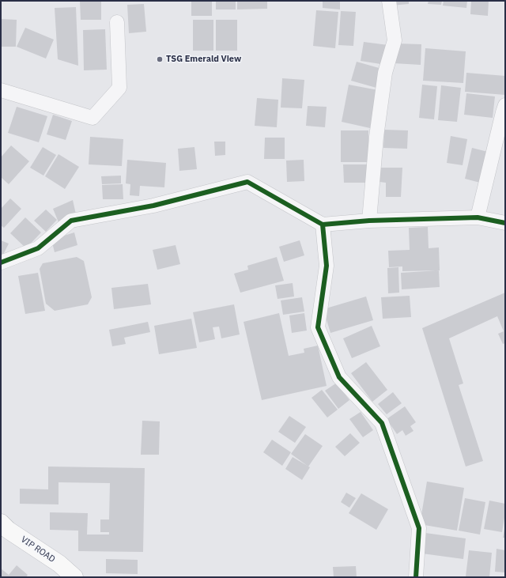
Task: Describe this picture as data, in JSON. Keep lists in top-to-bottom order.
{
  "streets": {
    "highway": ["VIP ROAD"]
  },
  "places": ["TSG Emerald View"]
}
